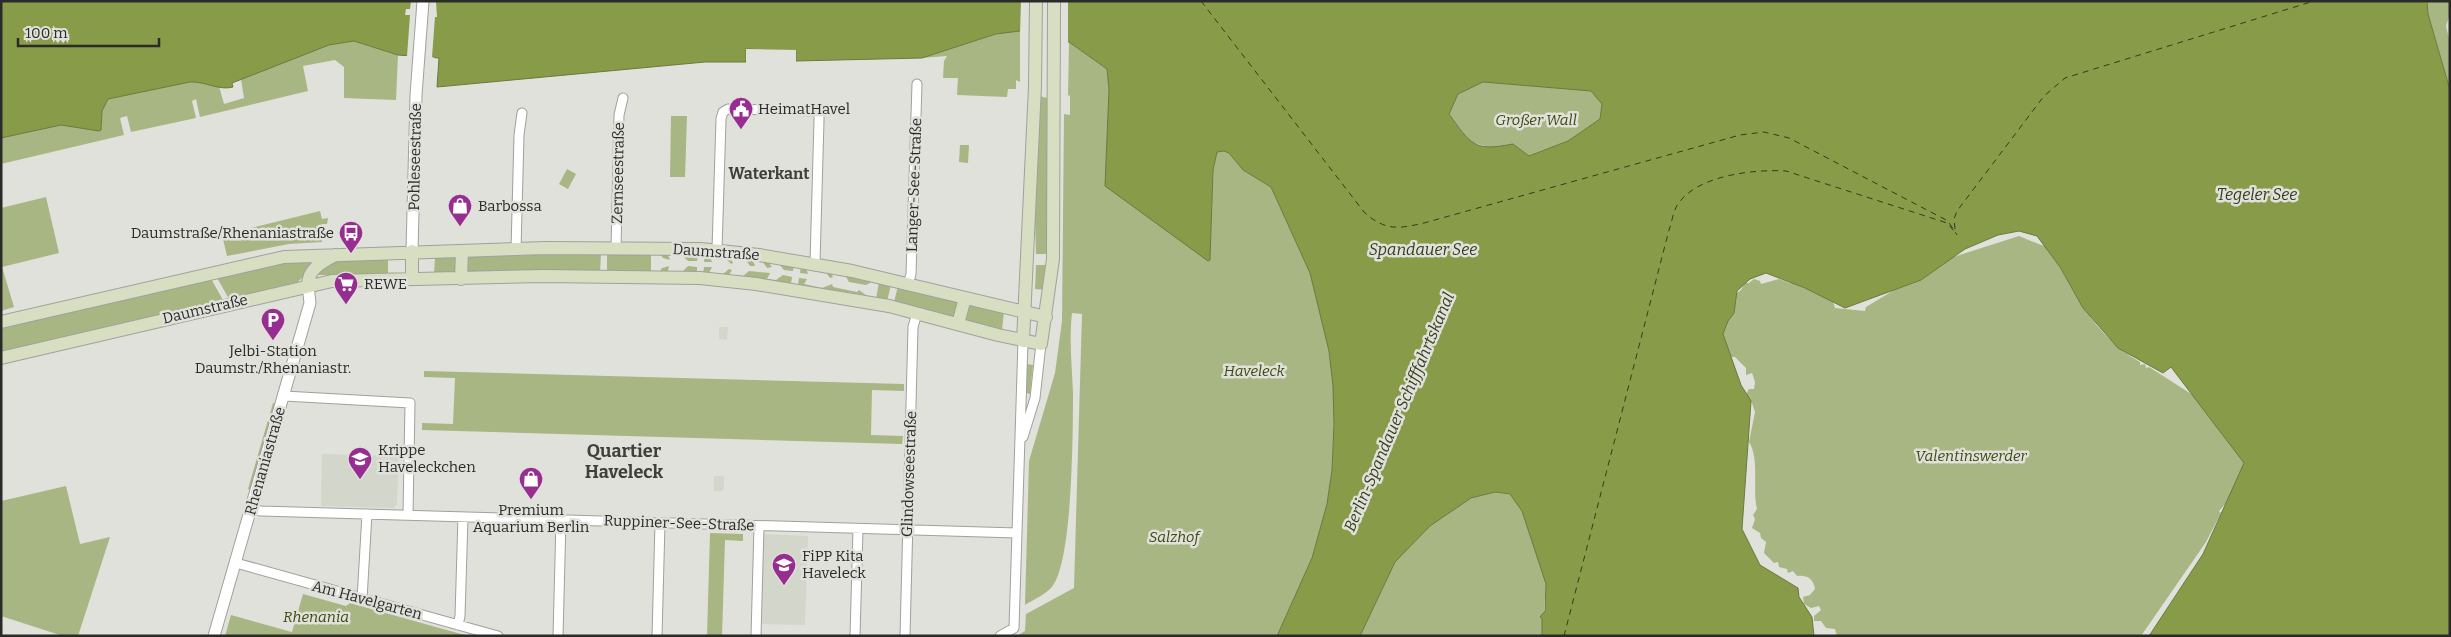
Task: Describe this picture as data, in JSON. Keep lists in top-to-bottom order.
{
  "streets": {
    "main road": ["Daumstraße"],
    "street": [
      "Pohleseestraße",
      "Zernseestraße",
      "Langer-See-Straße",
      "Rhenaniastraße",
      "Glindowseestraße",
      "Ruppiner-See-Straße",
      "Am Havelgarten"
    ]
  },
  "crossings": [
    ["Pohleseestraße", "Daumstraße"],
    ["Zernseestraße", "Daumstraße"],
    ["Langer-See-Straße", "Daumstraße"],
    ["Daumstraße", "Rhenaniastraße"],
    ["Daumstraße", "Glindowseestraße"],
    ["Rhenaniastraße", "Ruppiner-See-Straße"],
    ["Rhenaniastraße", "Am Havelgarten"],
    ["Glindowseestraße", "Ruppiner-See-Straße"]
  ],
  "districts": ["Waterkant", "Quartier Haveleck"],
  "water": ["Tegeler See", "Spandauer See", "Berlin-Spandauer Schifffahrtskanal"],
  "parks": [
    "Großer Wall",
    "Haveleck",
    "Valentinswerder",
    "Salzhof",
    "Rhenania"
  ],
  "places": {
    "public building": ["HeimatHavel"],
    "shop": ["Barbossa", "Premium Aquarium Berlin"],
    "bus stop": ["Daumstraße/Rhenaniastraße"],
    "supermarket": ["REWE"],
    "parking": ["Jelbi-Station Daumstr./Rhenaniastr."],
    "school or university": ["Krippe Haveleckchen", "FiPP Kita Haveleck"]
  },
  "scale_bar": "100 m"
}
